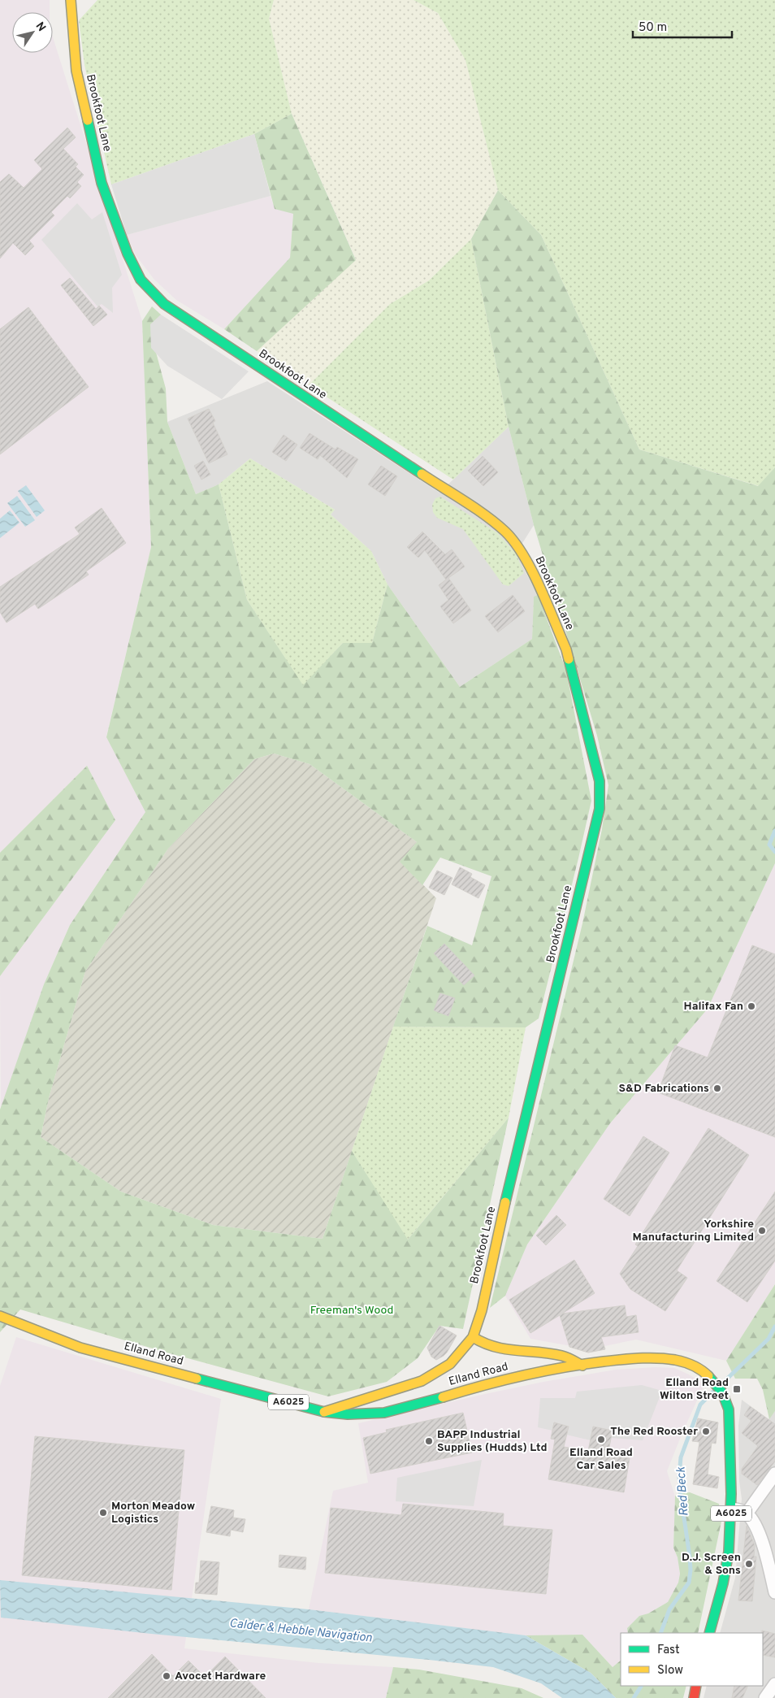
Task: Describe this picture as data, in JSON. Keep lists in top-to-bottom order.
{
  "streets": {
    "street": ["Brookfoot Lane", "Elland Road", "A6025"]
  },
  "crossings": [
    ["Brookfoot Lane", "Elland Road"]
  ],
  "water": ["Red Beck", "Calder & Hebble Navigation"],
  "parks": ["Freeman's Wood"],
  "places": {
    "other": [
      "Halifax Fan",
      "S&D Fabrications",
      "Yorkshire Manufacturing Limited",
      "The Red Rooster",
      "Elland Road Car Sales",
      "BAPP Industrial Supplies (Hudds) Ltd",
      "Morton Meadow Logistics",
      "D.J. Screen & Sons",
      "Avocet Hardware"
    ],
    "transit": ["Elland Road Wilton Street"]
  },
  "legend": ["Fast", "Slow"],
  "scale_bar": "50 m",
  "north": "top right"
}
